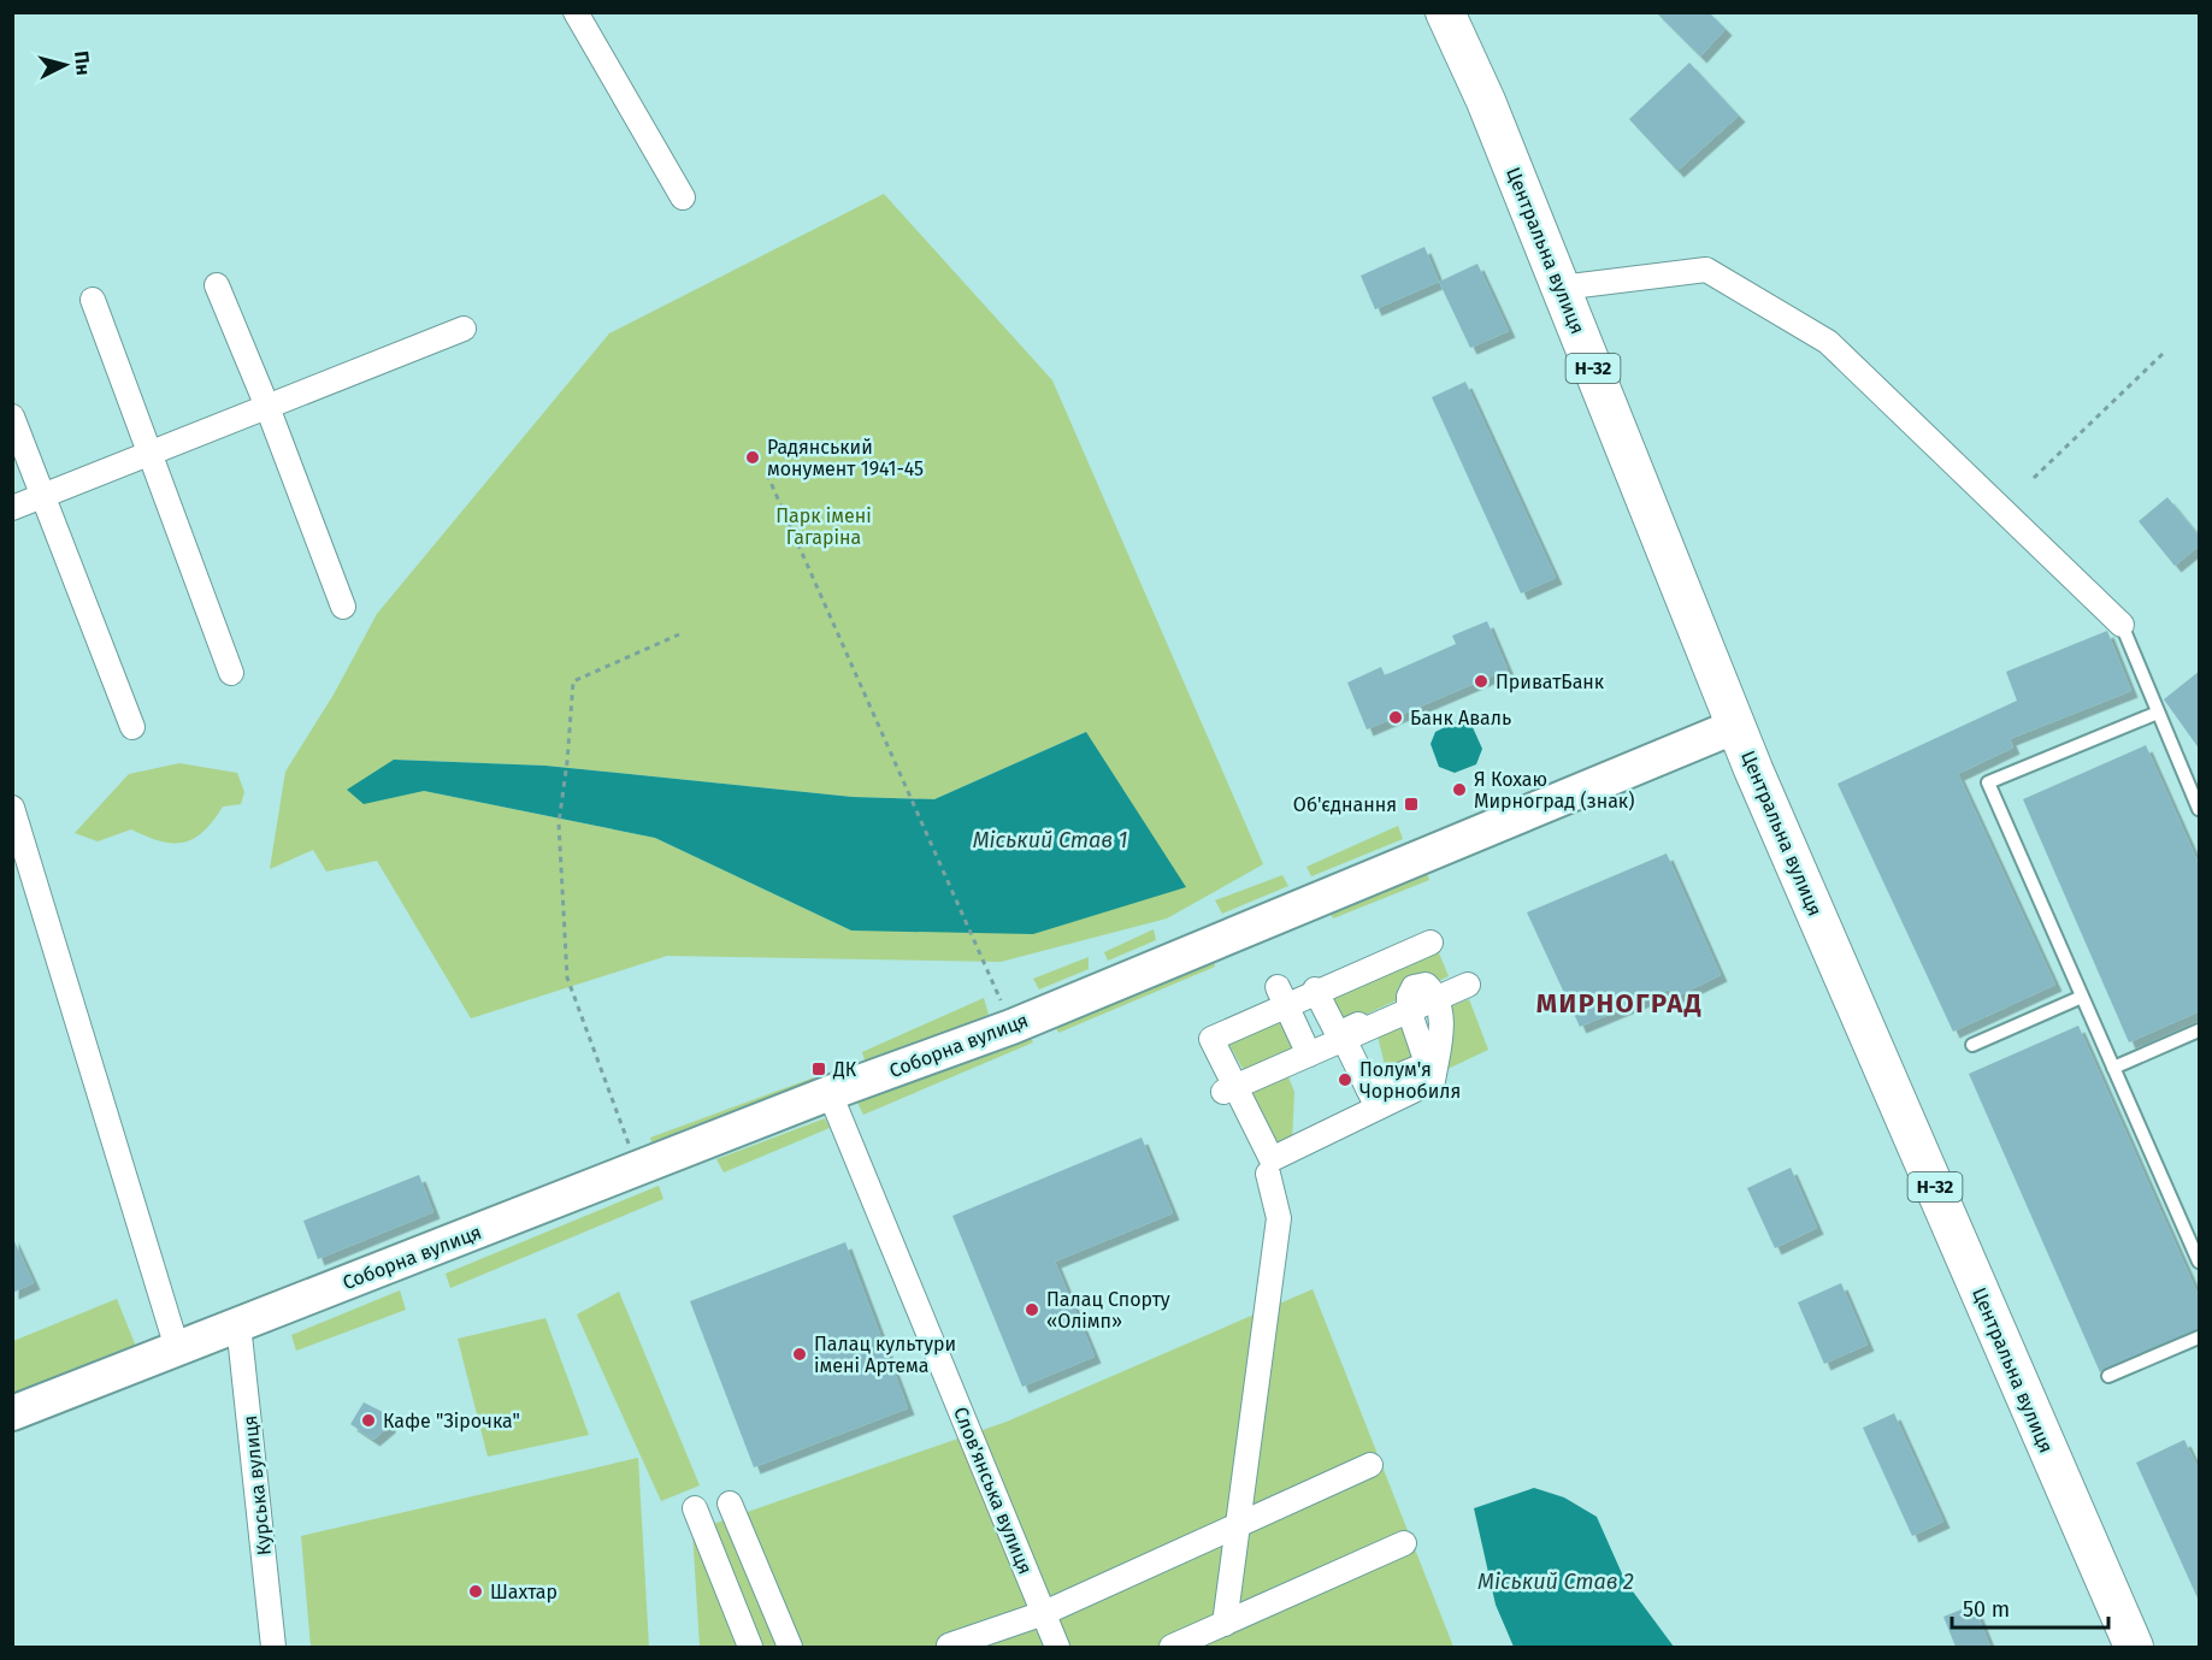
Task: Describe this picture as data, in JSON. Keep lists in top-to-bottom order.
{
  "streets": {
    "main road": ["Центральна вулиця", "Н-32"],
    "street": ["Соборна вулиця", "Курська вулиця", "Слов'янська вулиця"]
  },
  "crossings": [
    ["Центральна вулиця", "Соборна вулиця"],
    ["Соборна вулиця", "Курська вулиця"],
    ["Соборна вулиця", "Слов'янська вулиця"]
  ],
  "districts": ["МИРНОГРАД"],
  "water": ["Міський Став 1", "Міський Став 2"],
  "parks": ["Парк імені Гагаріна"],
  "places": {
    "other": [
      "Радянський монумент 1941-45",
      "ПриватБанк",
      "Банк Аваль",
      "Я Кохаю Мирноград (знак)",
      "Полум'я Чорнобиля",
      "Палац Спорту «Олімп»",
      "Палац культури імені Артема",
      "Кафе \"Зірочка\"",
      "Шахтар"
    ],
    "transit": ["Об'єднання", "ДК"]
  },
  "scale_bar": "50 m",
  "north": "right"
}
